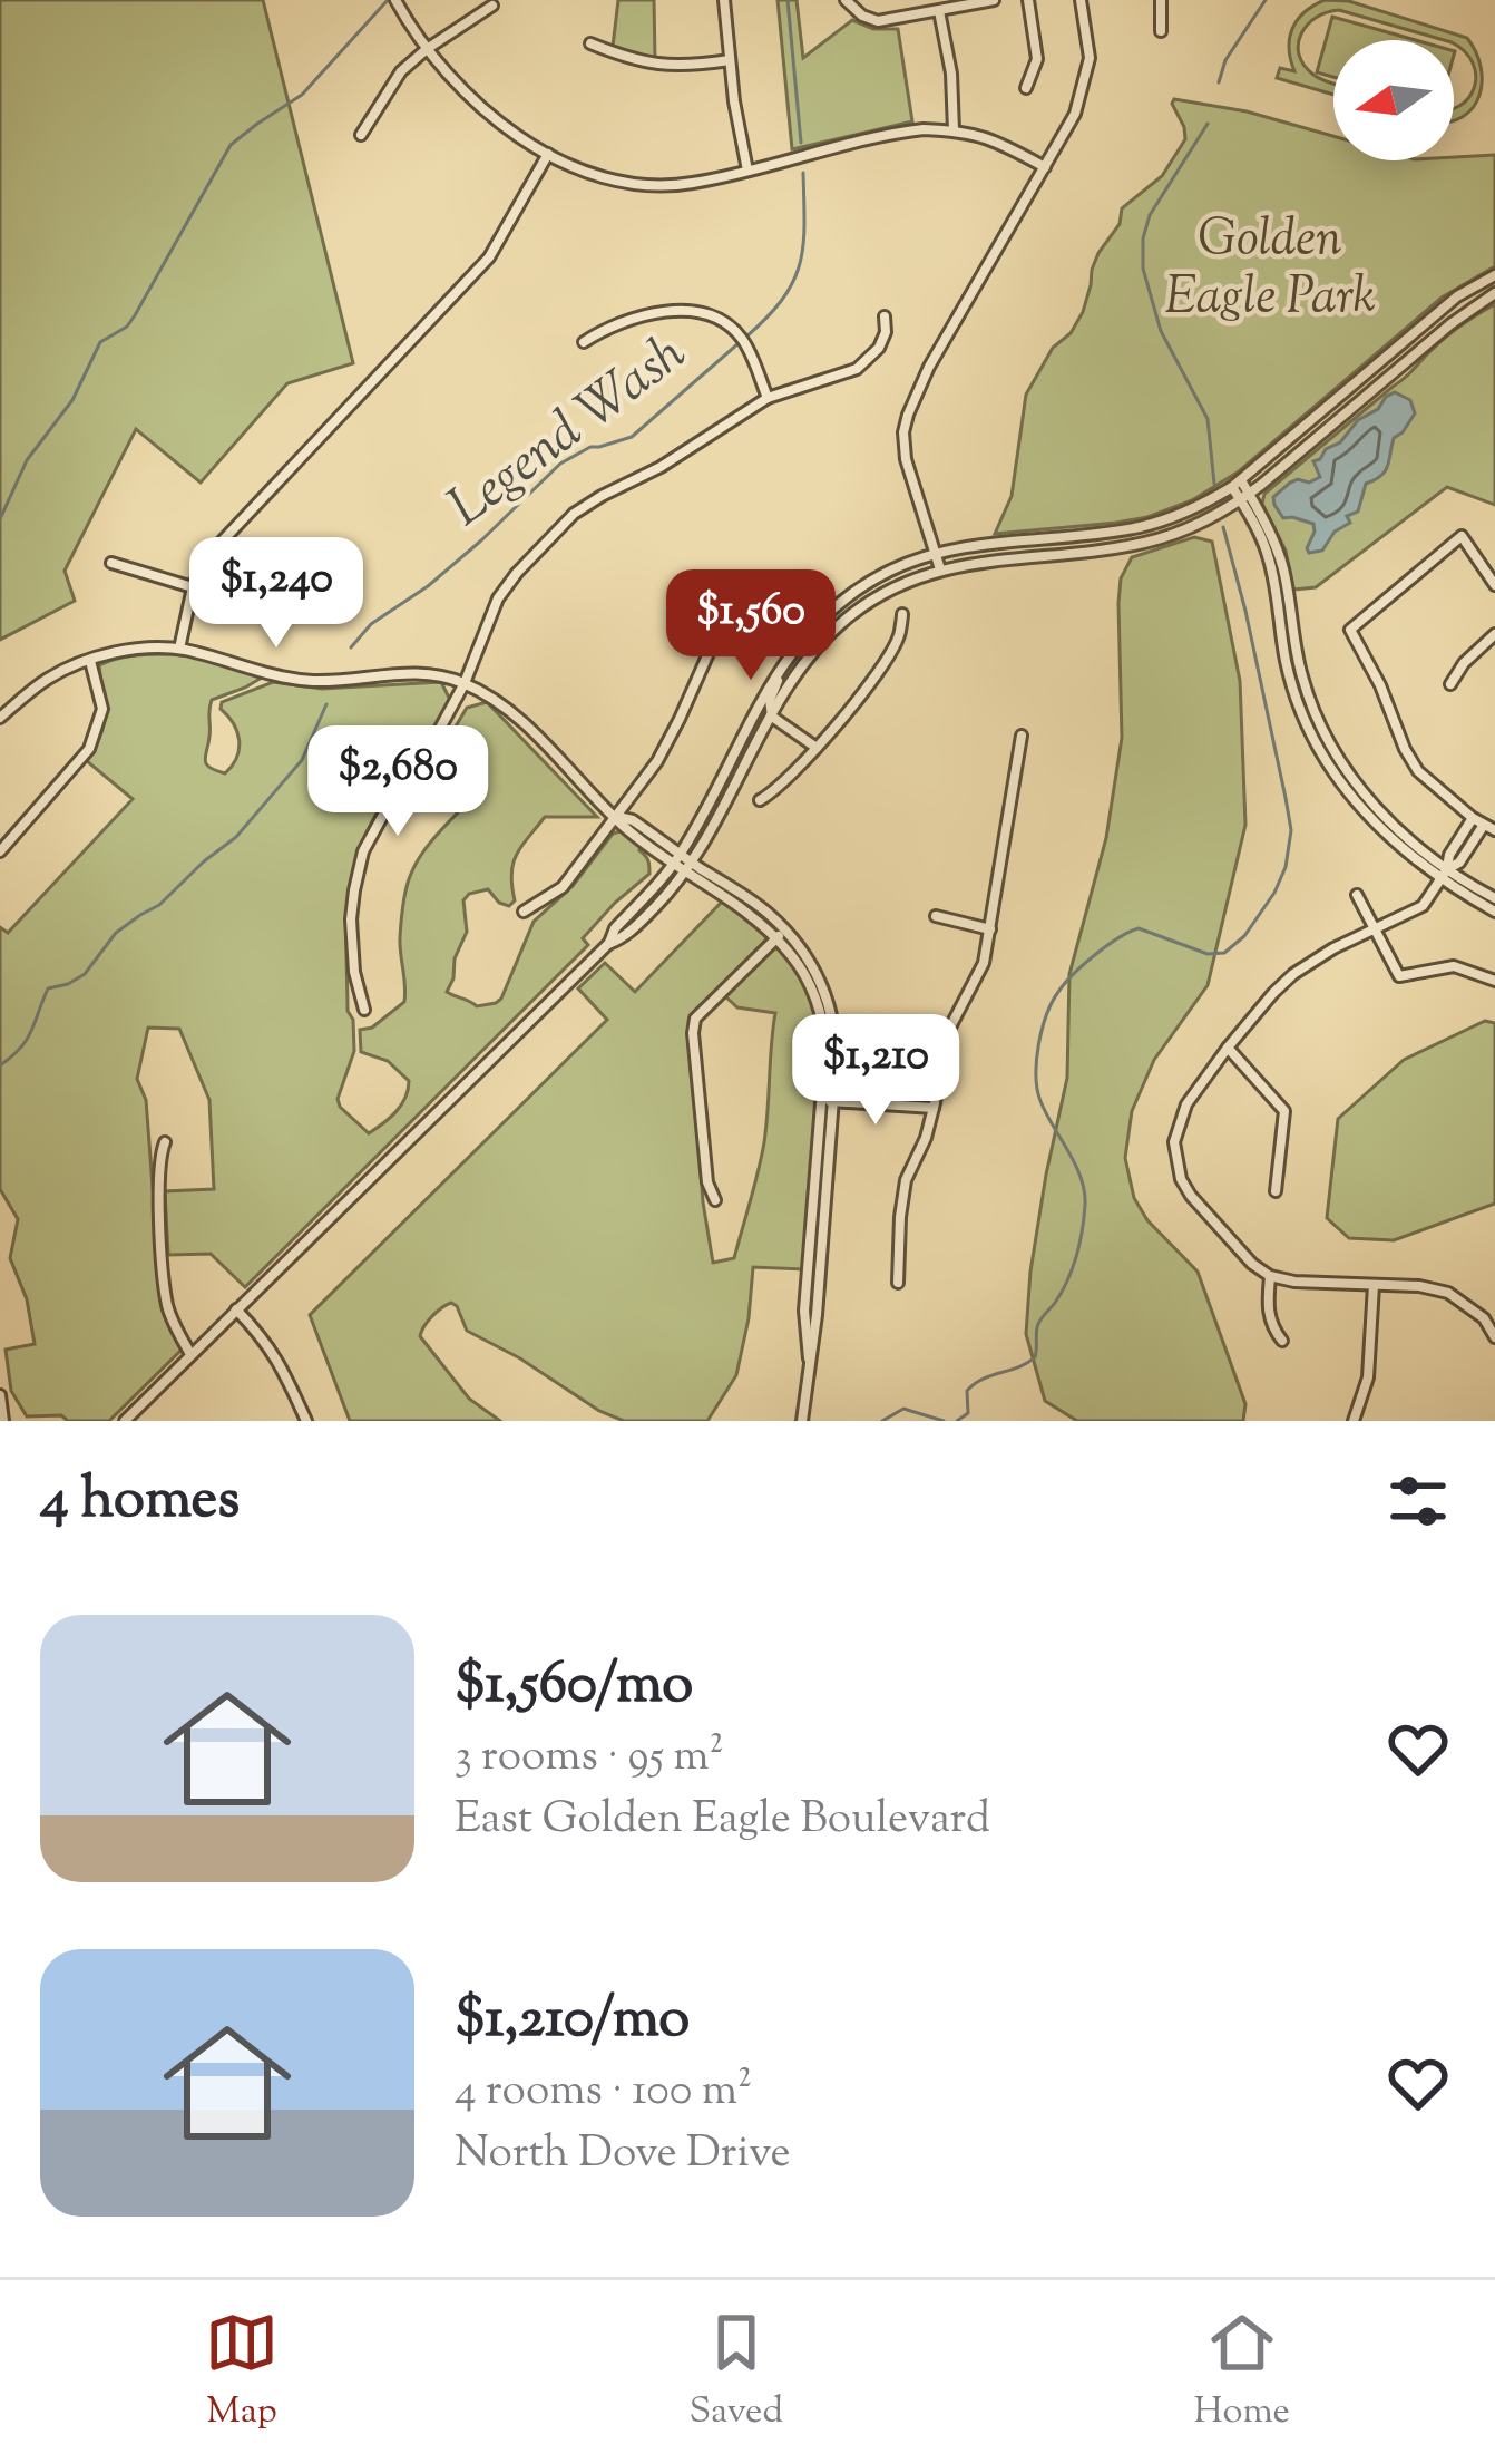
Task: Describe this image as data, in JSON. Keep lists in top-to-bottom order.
{
  "water": ["Legend Wash"],
  "parks": ["Golden Eagle Park"],
  "north": "left",
  "page": {
    "price": [
      "$1,240",
      "$1,560",
      "$2,680",
      "$1,210"
    ],
    "heading": "4 homes",
    "list": [
      {
        "name": "$1,560/mo",
        "note": "3 rooms · 95 m² · East Golden Eagle Boulevard"
      },
      {
        "name": "$1,210/mo",
        "note": "4 rooms · 100 m² · North Dove Drive"
      }
    ],
    "tabs": ["Map", "Saved", "Home"]
  }
}
